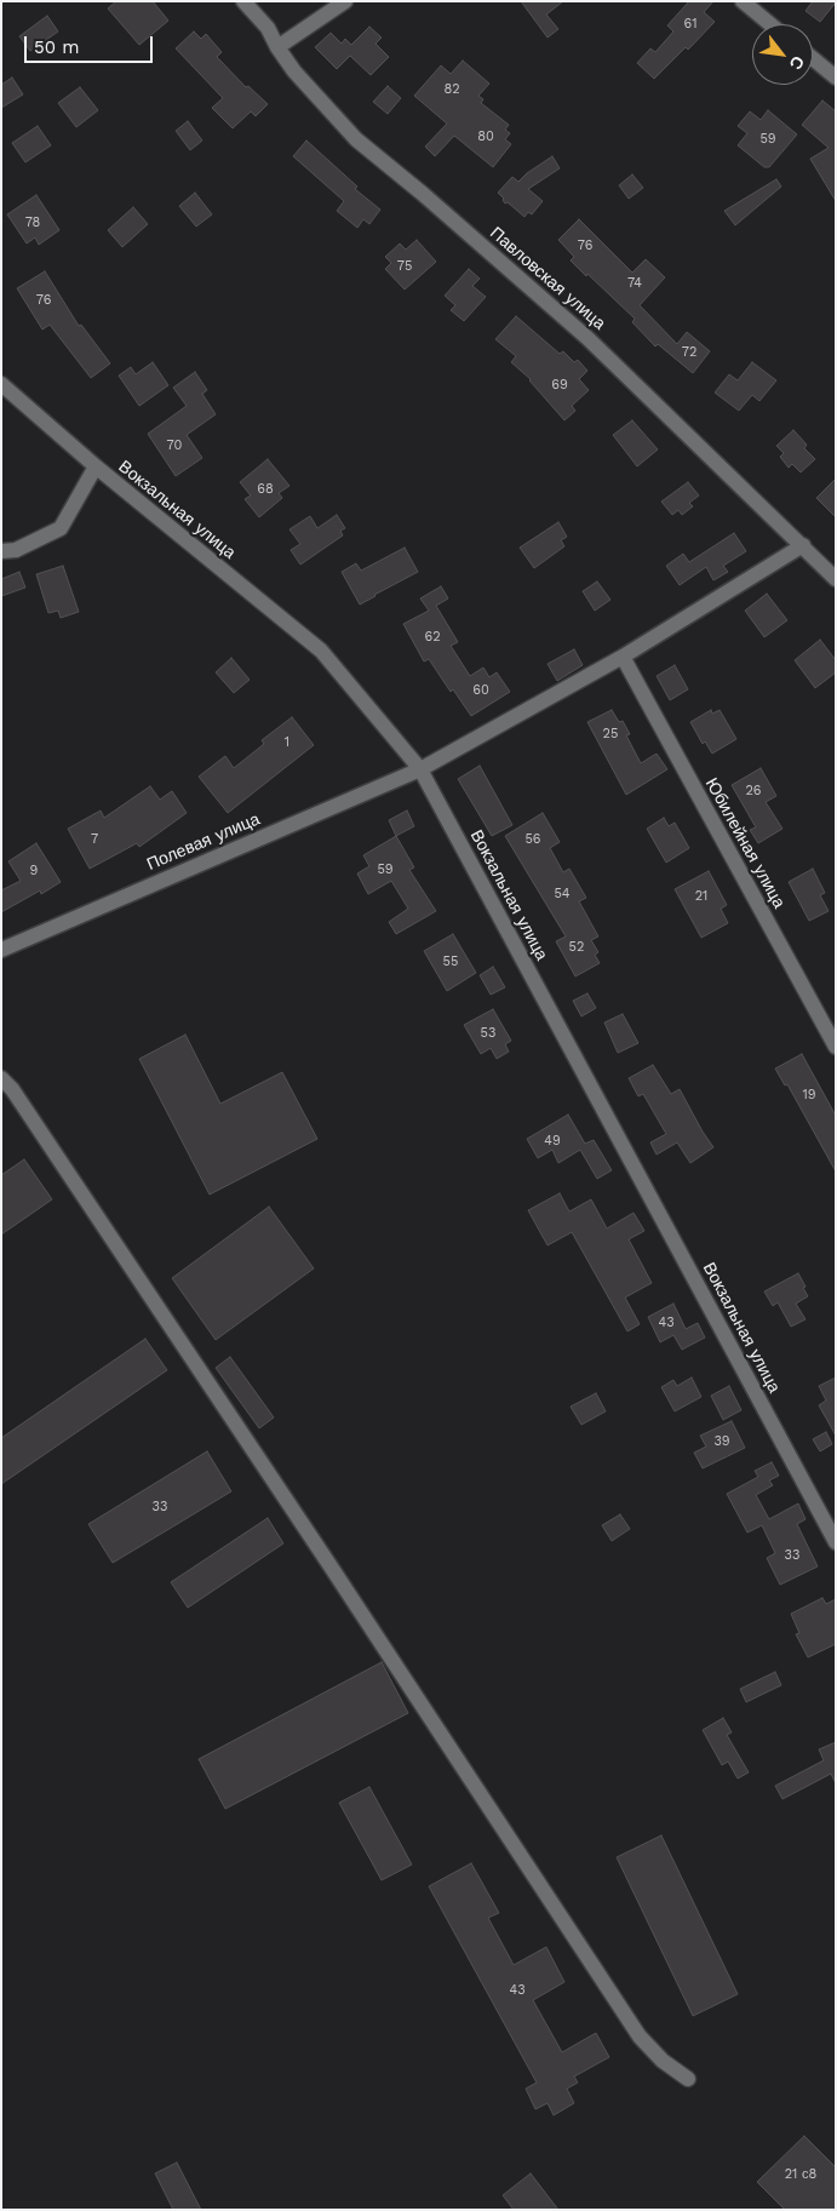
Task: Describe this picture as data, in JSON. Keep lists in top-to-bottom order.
{
  "streets": {
    "street": [
      "Павловская улица",
      "Вокзальная улица",
      "Полевая улица",
      "Юбилейная улица"
    ]
  },
  "crossings": [
    ["Павловская улица", "Полевая улица"],
    ["Вокзальная улица", "Полевая улица"],
    ["Полевая улица", "Юбилейная улица"]
  ],
  "house_numbers": [
    "61",
    "82",
    "80",
    "59",
    "78",
    "76",
    "75",
    "74",
    "76",
    "72",
    "69",
    "70",
    "68",
    "62",
    "60",
    "25",
    "1",
    "26",
    "7",
    "56",
    "59",
    "9",
    "54",
    "21",
    "52",
    "55",
    "53",
    "19",
    "49",
    "43",
    "39",
    "33",
    "33",
    "43",
    "21 с8"
  ],
  "scale_bar": "50 m",
  "north": "bottom right"
}
